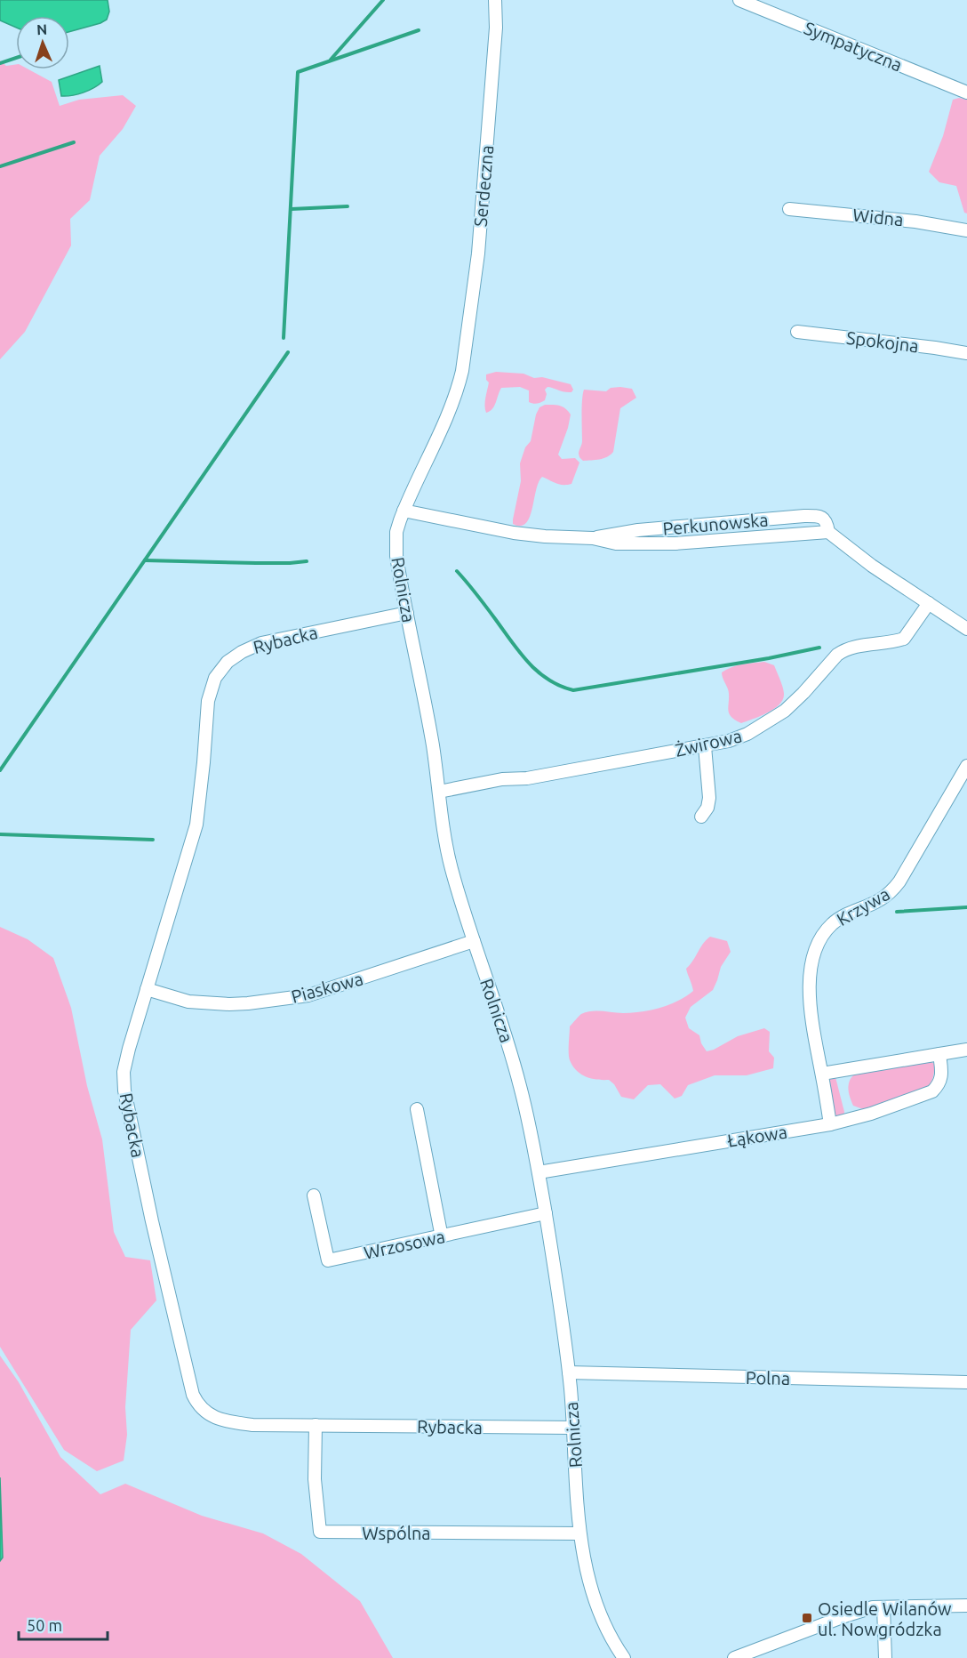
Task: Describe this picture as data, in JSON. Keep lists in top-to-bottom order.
{
  "streets": {
    "street": [
      "Sympatyczna",
      "Serdeczna",
      "Widna",
      "Spokojna",
      "Perkunowska",
      "Rolnicza",
      "Rybacka",
      "Żwirowa",
      "Krzywa",
      "Piaskowa",
      "Łąkowa",
      "Wrzosowa",
      "Polna",
      "Wspólna"
    ]
  },
  "crossings": [
    ["Serdeczna", "Rolnicza"],
    ["Perkunowska", "Rolnicza"],
    ["Perkunowska", "Żwirowa"],
    ["Rolnicza", "Rybacka"],
    ["Rolnicza", "Żwirowa"],
    ["Rolnicza", "Piaskowa"],
    ["Rolnicza", "Łąkowa"],
    ["Rolnicza", "Wrzosowa"],
    ["Rolnicza", "Polna"],
    ["Rolnicza", "Wspólna"],
    ["Rybacka", "Piaskowa"],
    ["Rybacka", "Wspólna"],
    ["Krzywa", "Łąkowa"]
  ],
  "places": {
    "transit": ["Osiedle Wilanów ul. Nowgródzka"]
  },
  "scale_bar": "50 m",
  "north": "top"
}
